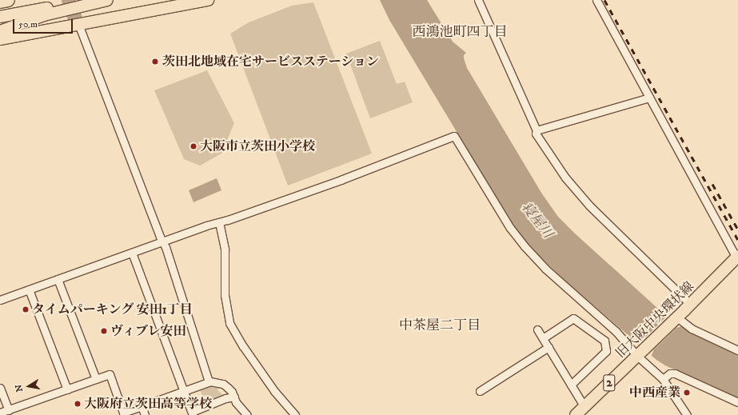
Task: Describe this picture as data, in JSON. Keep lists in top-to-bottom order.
{
  "streets": {
    "main road": ["旧大阪中央環状線", "2"]
  },
  "districts": ["西鴻池町四丁目", "中茶屋二丁目"],
  "water": ["寝屋川"],
  "places": [
    "茨田北地域在宅サービスステーション",
    "大阪市立茨田小学校",
    "タイムパーキング 安田1丁目",
    "ヴィブレ安田",
    "中西産業",
    "大阪府立茨田高等学校"
  ],
  "scale_bar": "50 m",
  "north": "left"
}
